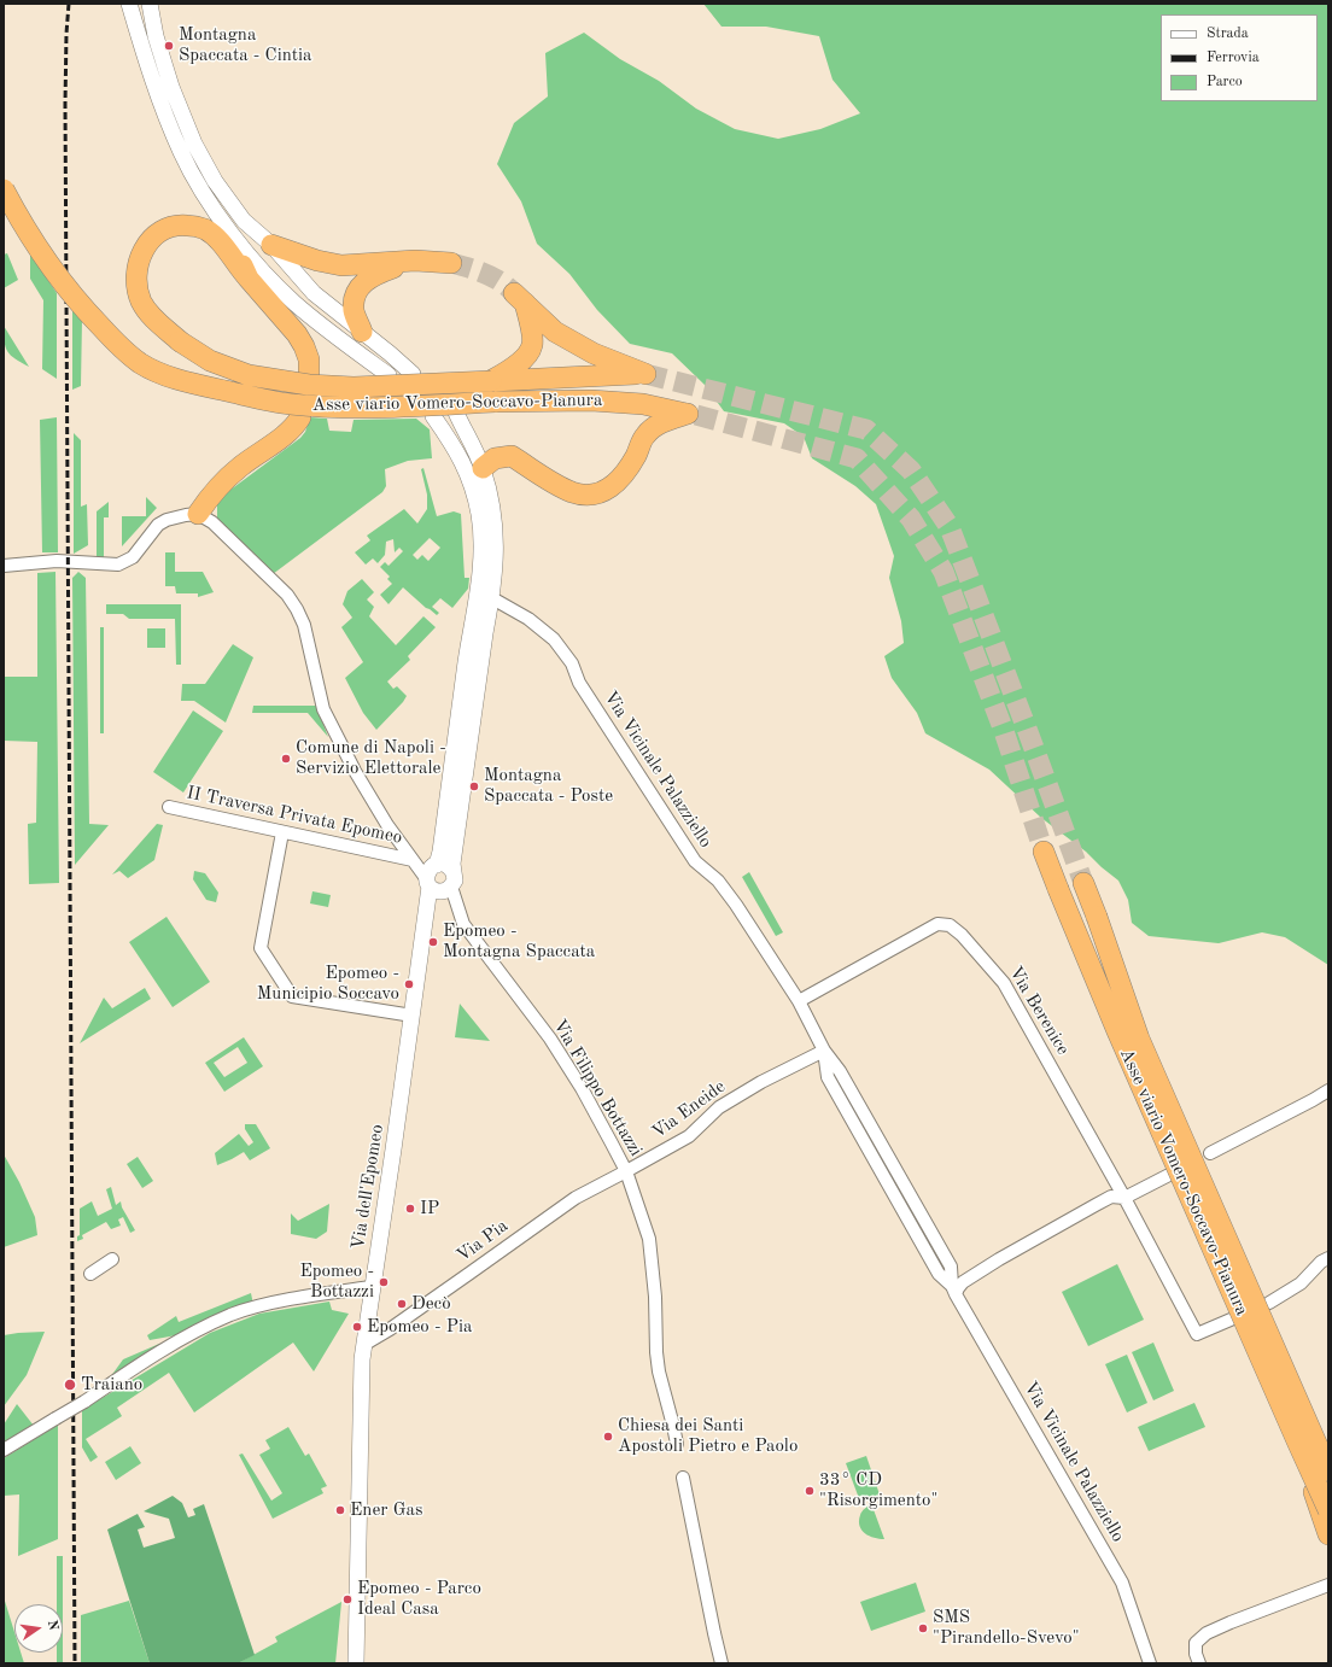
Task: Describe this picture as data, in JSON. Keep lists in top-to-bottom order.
{
  "streets": {
    "highway": ["Asse viario Vomero-Soccavo-Pianura"],
    "street": [
      "Via Vicinale Palazziello",
      "II Traversa Privata Epomeo",
      "Via Berenice",
      "Via Filippo Bottazzi",
      "Via Eneide",
      "Via dell'Epomeo",
      "Via Pia"
    ]
  },
  "crossings": [
    ["Via Vicinale Palazziello", "Via Berenice"],
    ["Via Vicinale Palazziello", "Via Eneide"],
    ["II Traversa Privata Epomeo", "Via Filippo Bottazzi"],
    ["II Traversa Privata Epomeo", "Via dell'Epomeo"],
    ["Via Filippo Bottazzi", "Via Eneide"],
    ["Via Filippo Bottazzi", "Via dell'Epomeo"],
    ["Via Filippo Bottazzi", "Via Pia"],
    ["Via Eneide", "Via Pia"],
    ["Via dell'Epomeo", "Via Pia"]
  ],
  "places": [
    "Montagna Spaccata - Cintia",
    "Comune di Napoli - Servizio Elettorale",
    "Montagna Spaccata - Poste",
    "Epomeo - Montagna Spaccata",
    "Epomeo - Municipio Soccavo",
    "IP",
    "Epomeo - Bottazzi",
    "Decò",
    "Epomeo - Pia",
    "Traiano",
    "Chiesa dei Santi Apostoli Pietro e Paolo",
    "33° CD \"Risorgimento\"",
    "Ener Gas",
    "Epomeo - Parco Ideal Casa",
    "SMS \"Pirandello-Svevo\""
  ],
  "legend": ["Strada", "Ferrovia", "Parco"],
  "north": "right"
}
